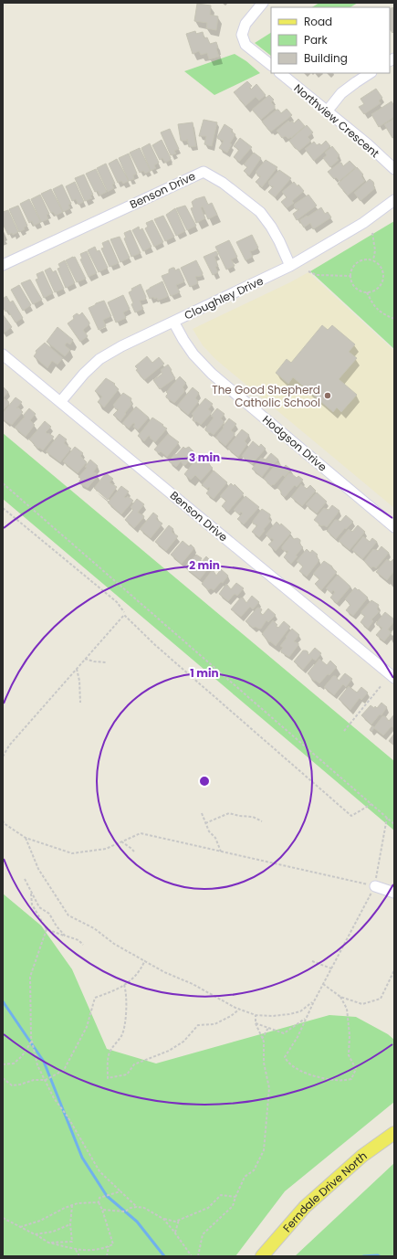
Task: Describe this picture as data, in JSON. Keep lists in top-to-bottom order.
{
  "streets": {
    "main road": ["Ferndale Drive North"],
    "street": [
      "Northview Crescent",
      "Benson Drive",
      "Cloughley Drive",
      "Hodgson Drive"
    ]
  },
  "crossings": [
    ["Benson Drive", "Cloughley Drive"],
    ["Cloughley Drive", "Hodgson Drive"]
  ],
  "places": ["The Good Shepherd Catholic School"],
  "legend": ["Road", "Park", "Building"],
  "rings": ["3 min", "2 min", "1 min"]
}
